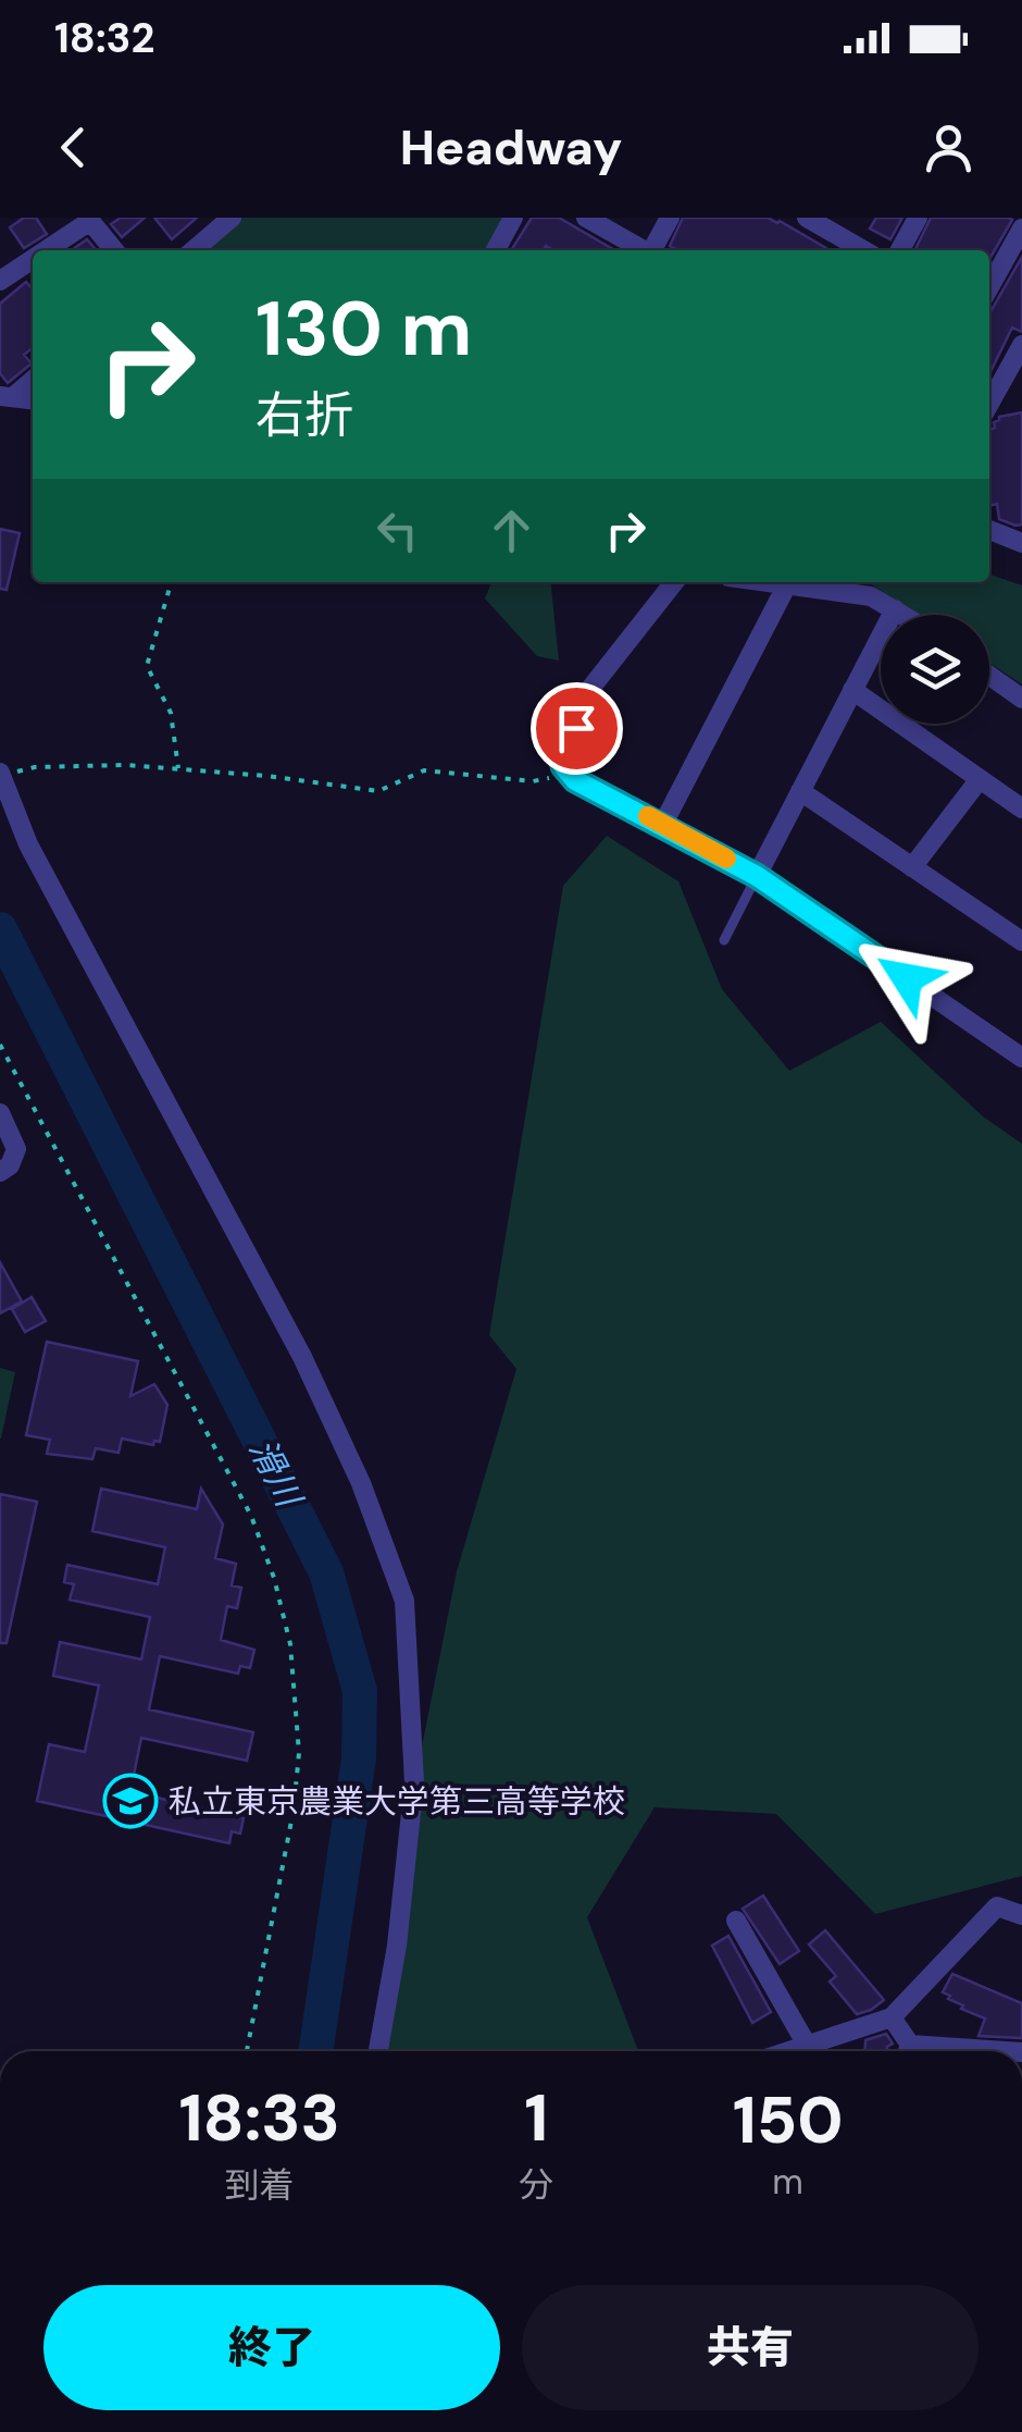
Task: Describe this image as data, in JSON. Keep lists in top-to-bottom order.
{
  "water": ["滑川"],
  "places": {
    "school or university": ["私立東京農業大学第三高等学校"]
  },
  "page": {
    "status": "18:32",
    "header": "Headway",
    "turn": ["130 m", "右折"],
    "eta": [
      "18:33",
      "到着",
      "1",
      "分",
      "150",
      "m"
    ],
    "buttons": ["終了", "共有"]
  }
}
